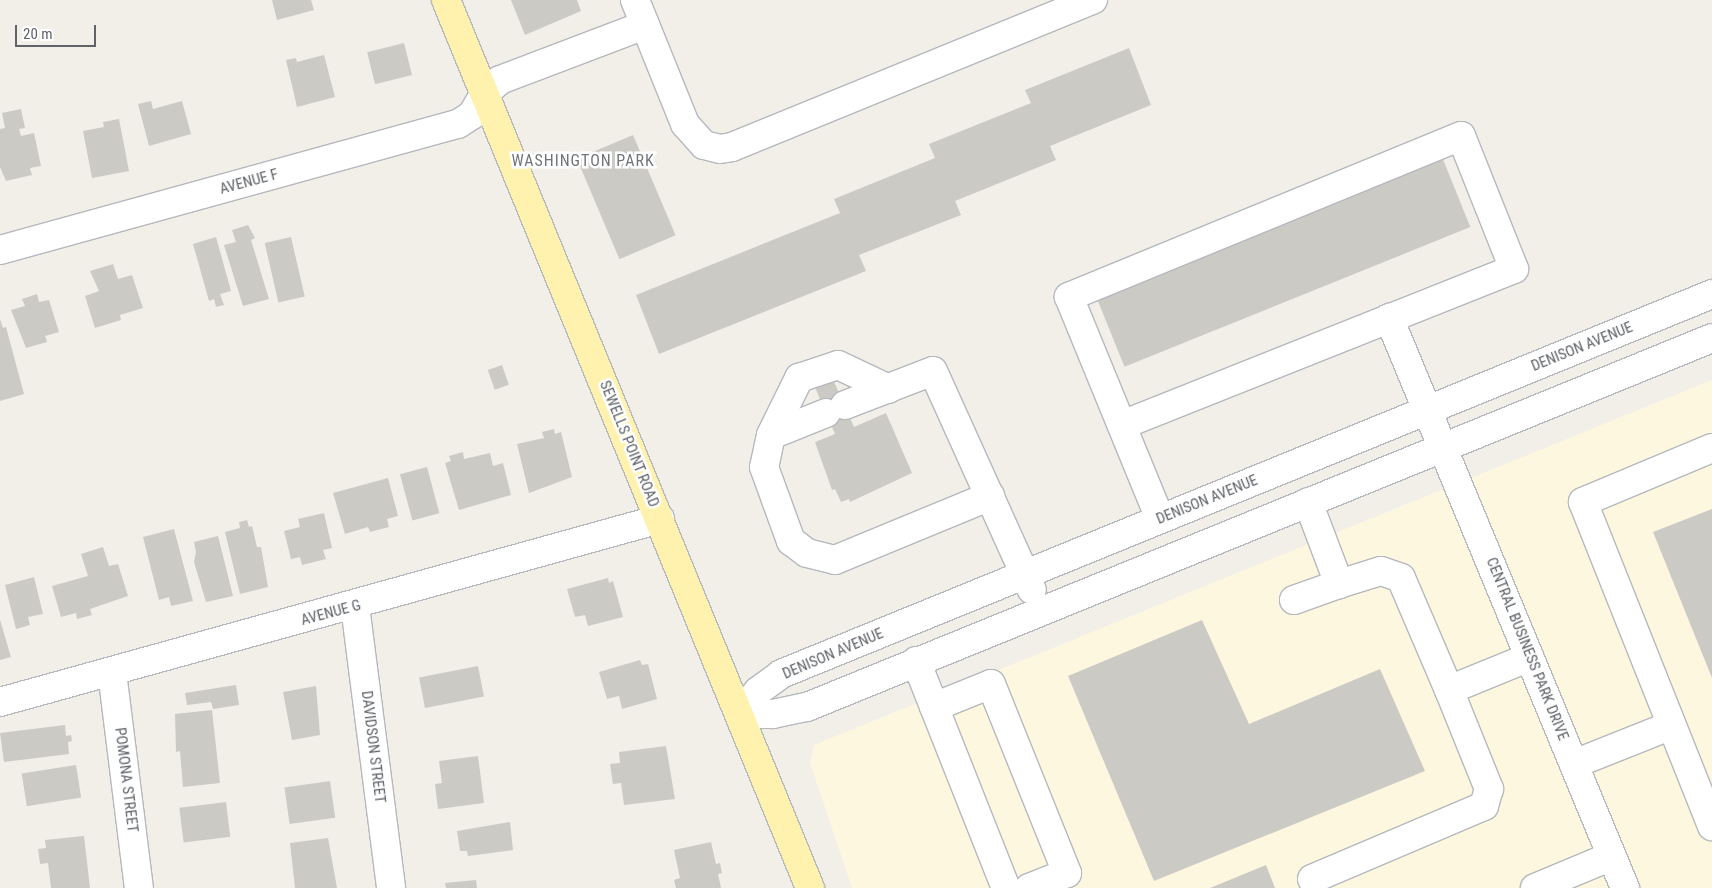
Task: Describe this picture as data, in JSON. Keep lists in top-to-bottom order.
{
  "streets": {
    "main road": ["SEWELLS POINT ROAD"],
    "street": [
      "AVENUE F",
      "DENISON AVENUE",
      "AVENUE G",
      "CENTRAL BUSINESS PARK DRIVE",
      "DAVIDSON STREET",
      "POMONA STREET"
    ]
  },
  "crossings": [
    ["AVENUE F", "SEWELLS POINT ROAD"],
    ["DENISON AVENUE", "SEWELLS POINT ROAD"],
    ["DENISON AVENUE", "CENTRAL BUSINESS PARK DRIVE"],
    ["SEWELLS POINT ROAD", "AVENUE G"],
    ["AVENUE G", "DAVIDSON STREET"],
    ["AVENUE G", "POMONA STREET"]
  ],
  "districts": ["WASHINGTON PARK"],
  "scale_bar": "20 m"
}
